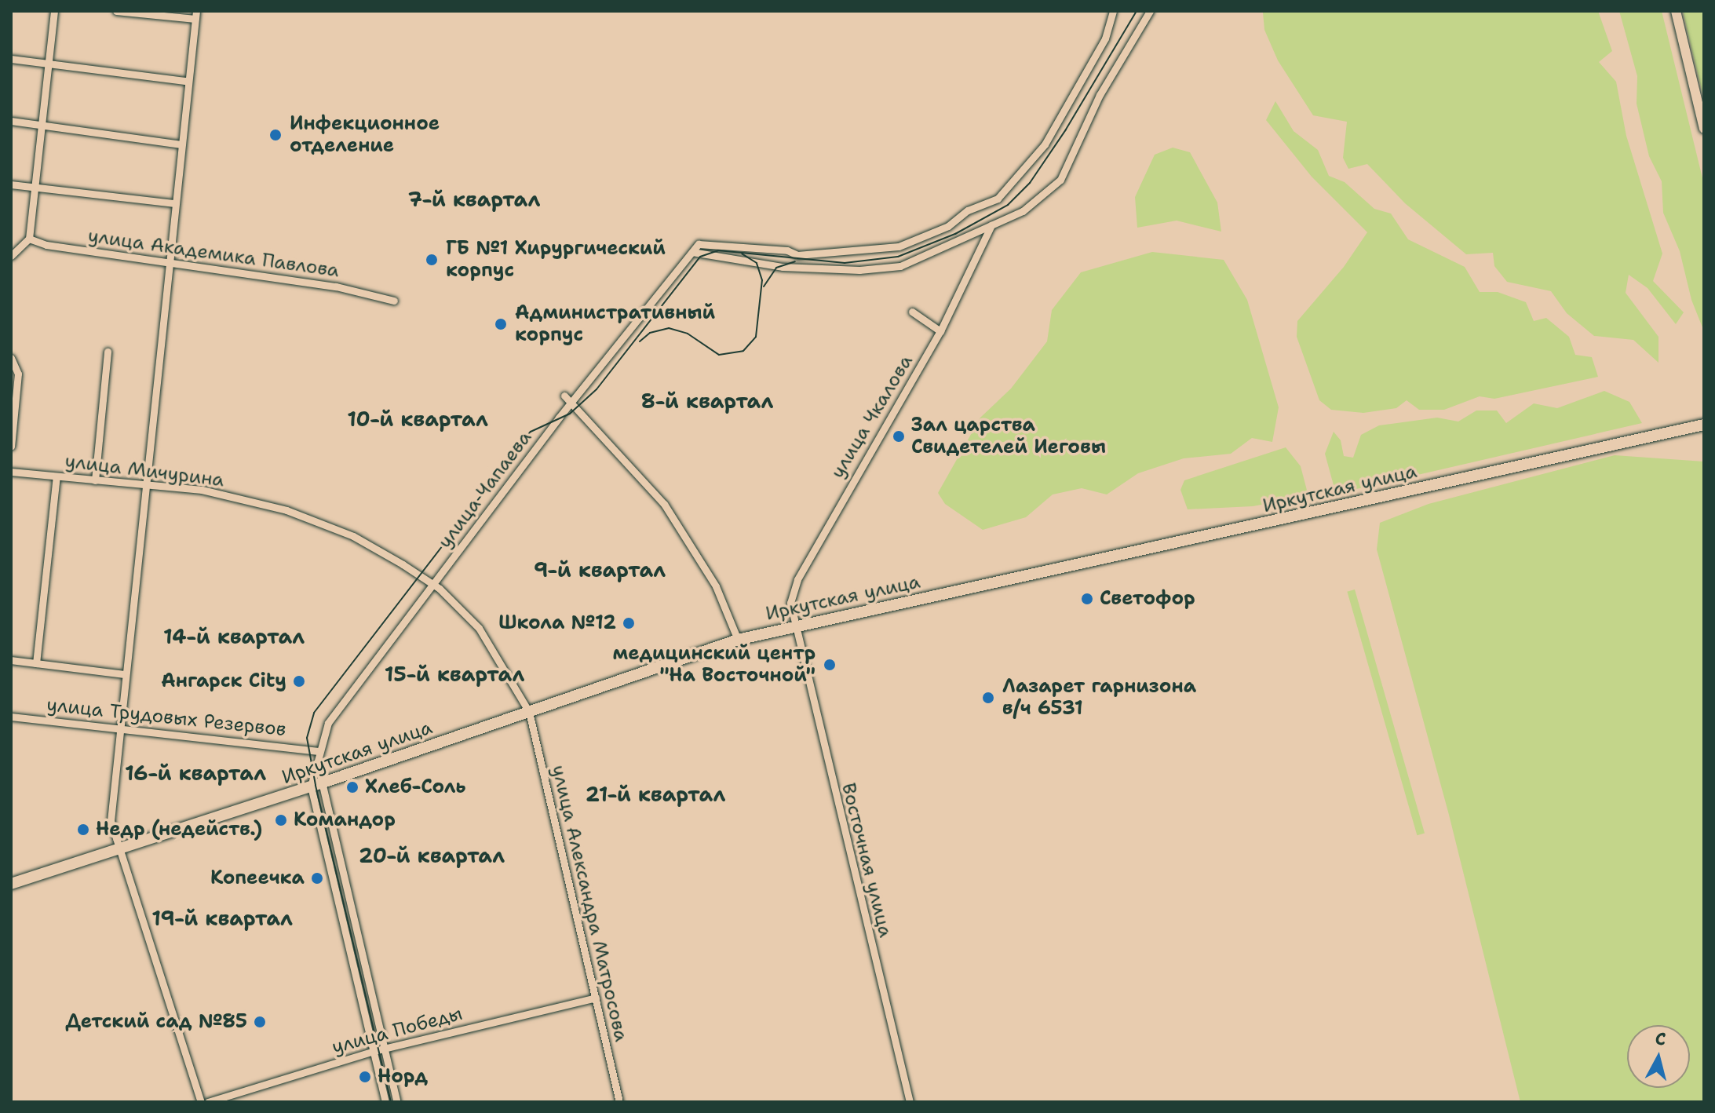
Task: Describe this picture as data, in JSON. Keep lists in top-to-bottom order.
{
  "streets": {
    "main road": ["Иркутская улица"],
    "street": [
      "улица Академика Павлова",
      "улица Чкалова",
      "улица Мичурина",
      "улица Чапаева",
      "улица Трудовых Резервов",
      "Восточная улица",
      "улица Александра Матросова",
      "улица Победы"
    ]
  },
  "crossings": [
    ["улица Чкалова", "Иркутская улица"],
    ["улица Чкалова", "Восточная улица"],
    ["улица Мичурина", "Иркутская улица"],
    ["улица Мичурина", "улица Чапаева"],
    ["улица Мичурина", "улица Александра Матросова"],
    ["Иркутская улица", "Восточная улица"],
    ["Иркутская улица", "улица Александра Матросова"],
    ["улица Чапаева", "улица Трудовых Резервов"],
    ["улица Александра Матросова", "улица Победы"]
  ],
  "districts": [
    "7-й квартал",
    "8-й квартал",
    "10-й квартал",
    "9-й квартал",
    "14-й квартал",
    "15-й квартал",
    "16-й квартал",
    "21-й квартал",
    "20-й квартал",
    "19-й квартал"
  ],
  "places": [
    "Инфекционное отделение",
    "ГБ №1 Хирургический корпус",
    "Административный корпус",
    "Зал царства Свидетелей Иеговы",
    "Светофор",
    "Школа №12",
    "медицинский центр \"На Восточной\"",
    "Ангарск City",
    "Лазарет гарнизона в/ч 6531",
    "Хлеб-Соль",
    "Командор",
    "Недр (недейств.)",
    "Копеечка",
    "Детский сад №85",
    "Норд"
  ],
  "north": "top"
}
